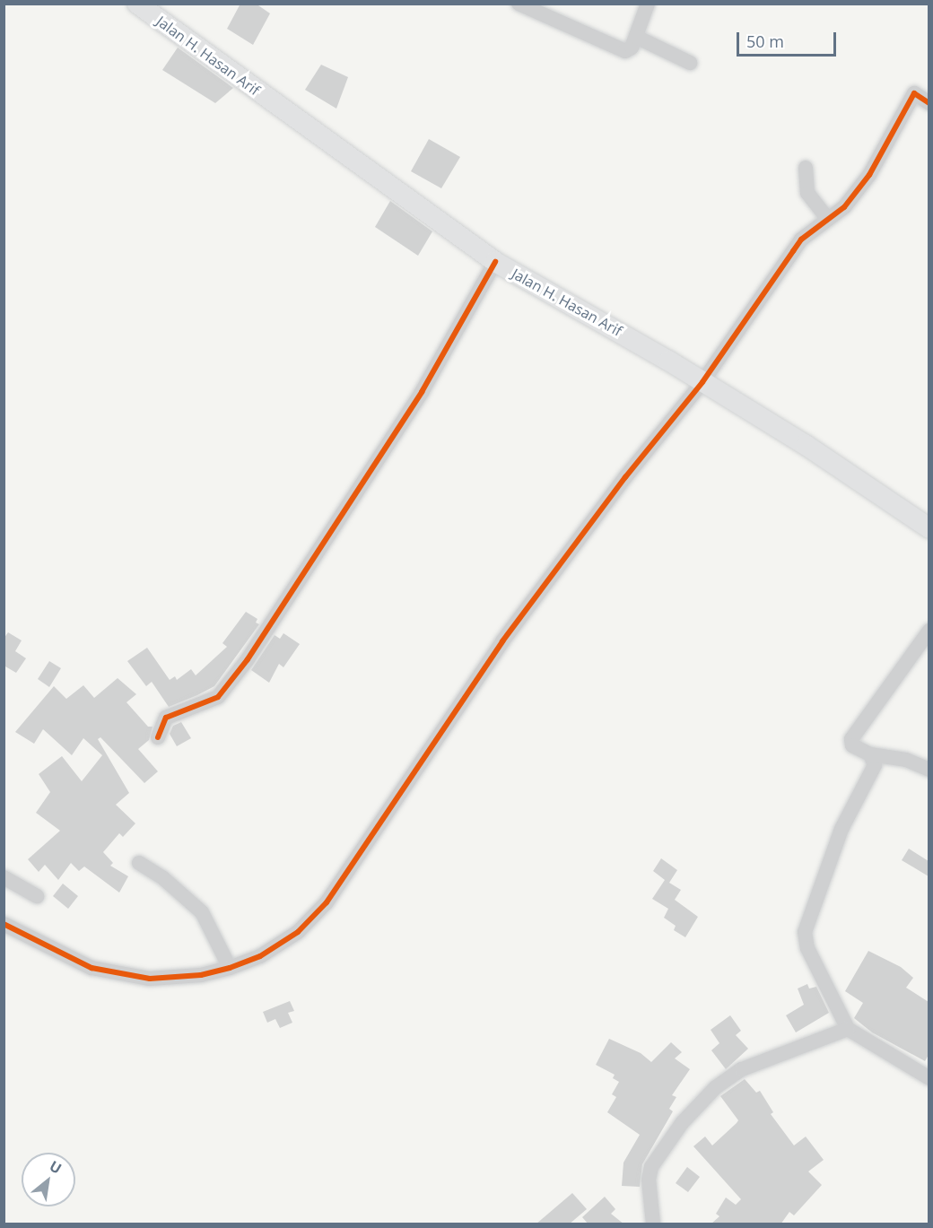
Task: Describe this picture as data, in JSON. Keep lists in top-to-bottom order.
{
  "streets": {
    "main road": ["Jalan H. Hasan Arif"]
  },
  "scale_bar": "50 m",
  "north": "top right"
}
